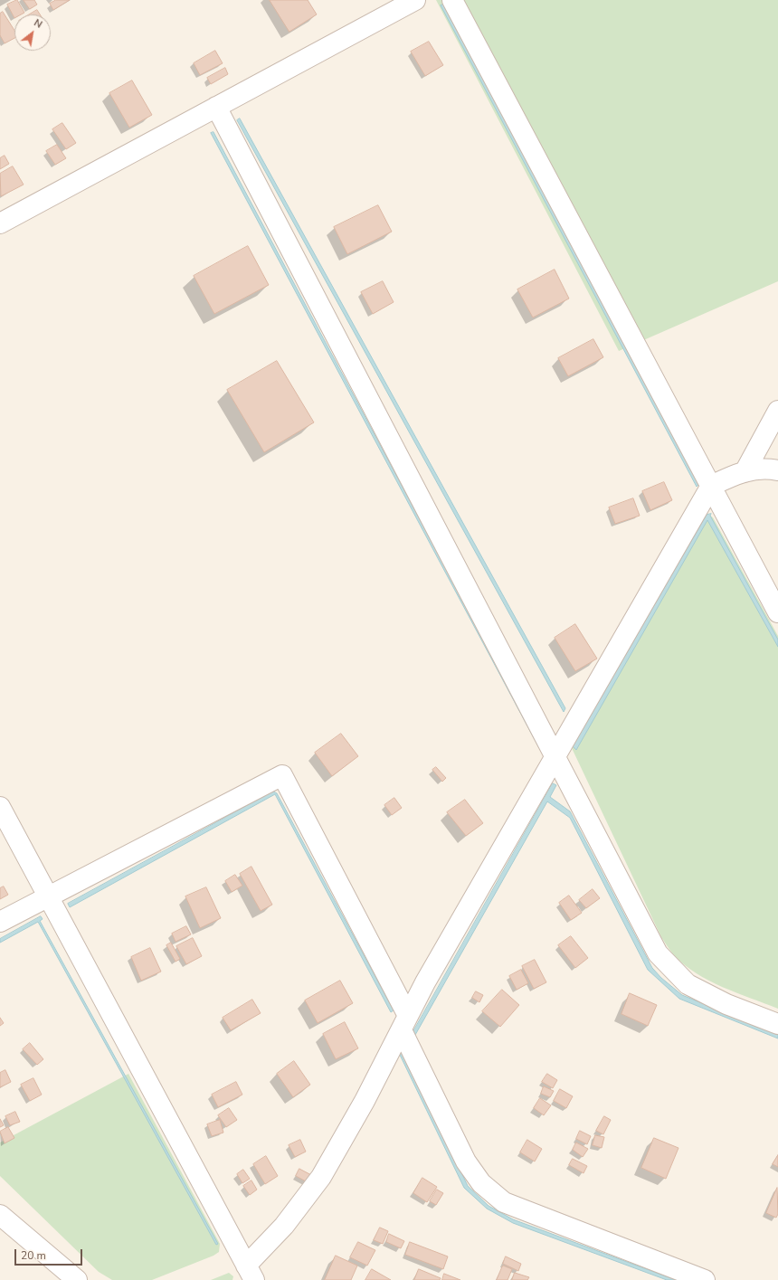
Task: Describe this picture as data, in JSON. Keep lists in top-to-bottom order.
{
  "scale_bar": "20 m",
  "north": "top right"
}
